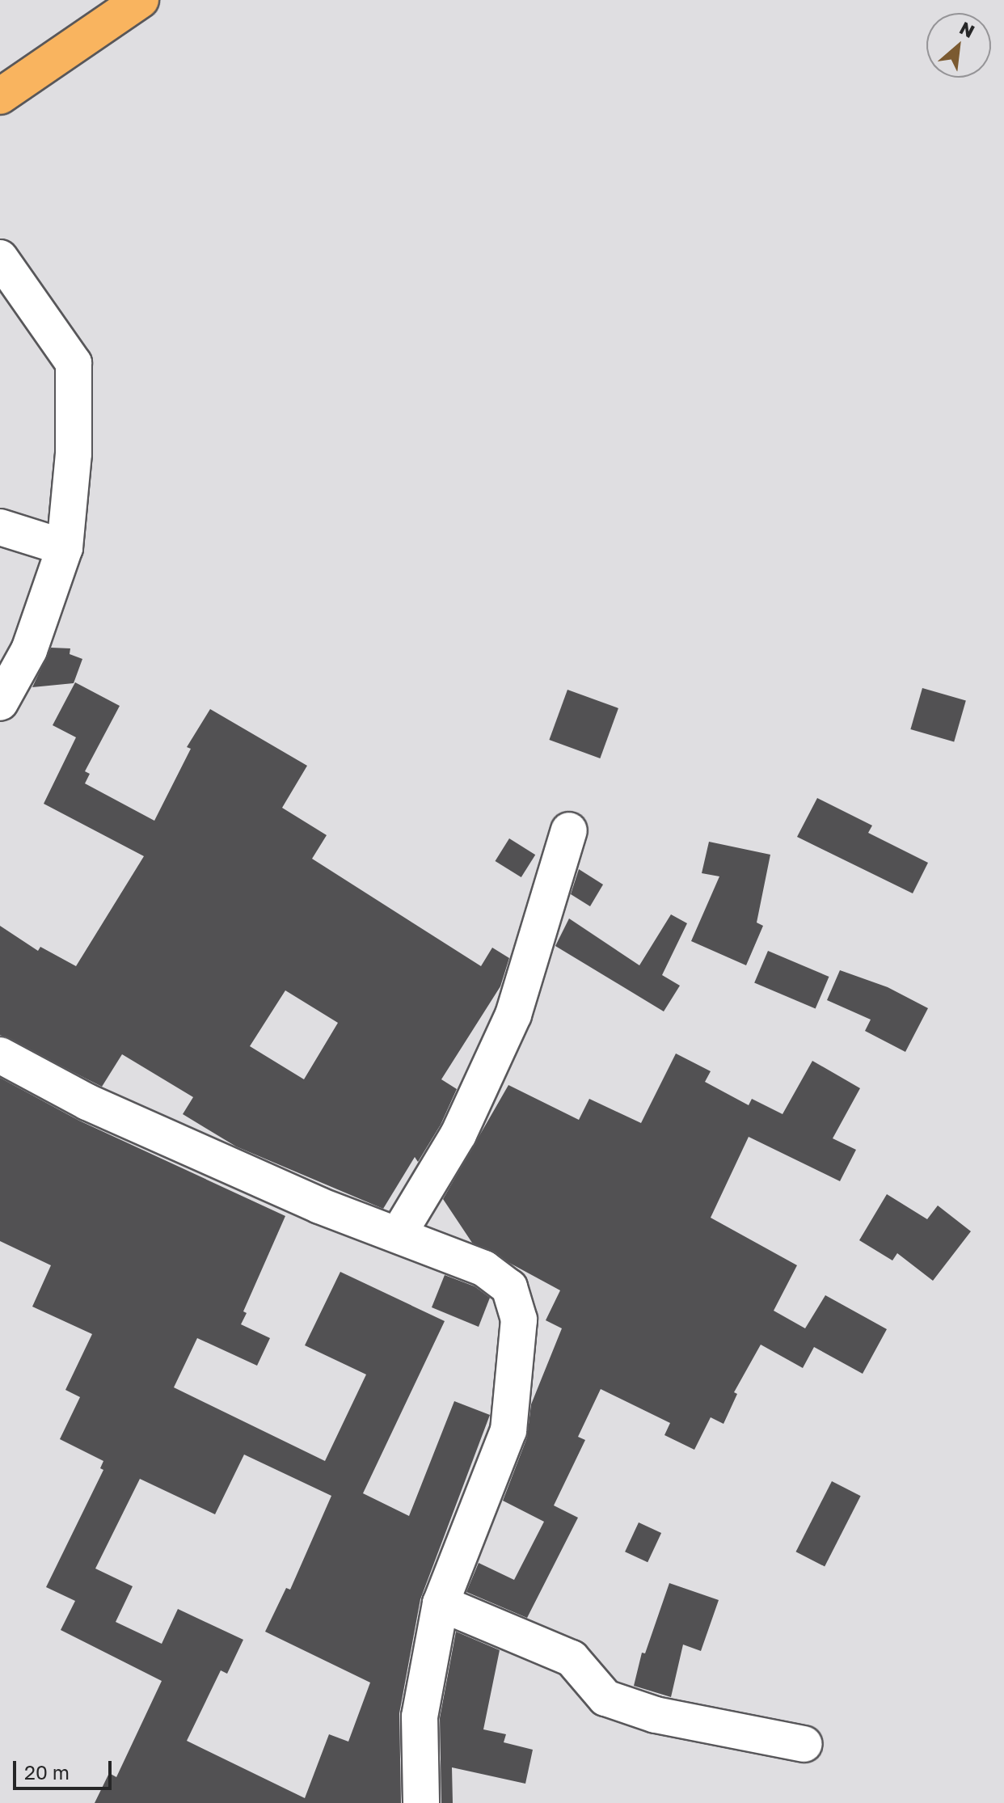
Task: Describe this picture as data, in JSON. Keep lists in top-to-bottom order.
{
  "scale_bar": "20 m",
  "north": "top right"
}
